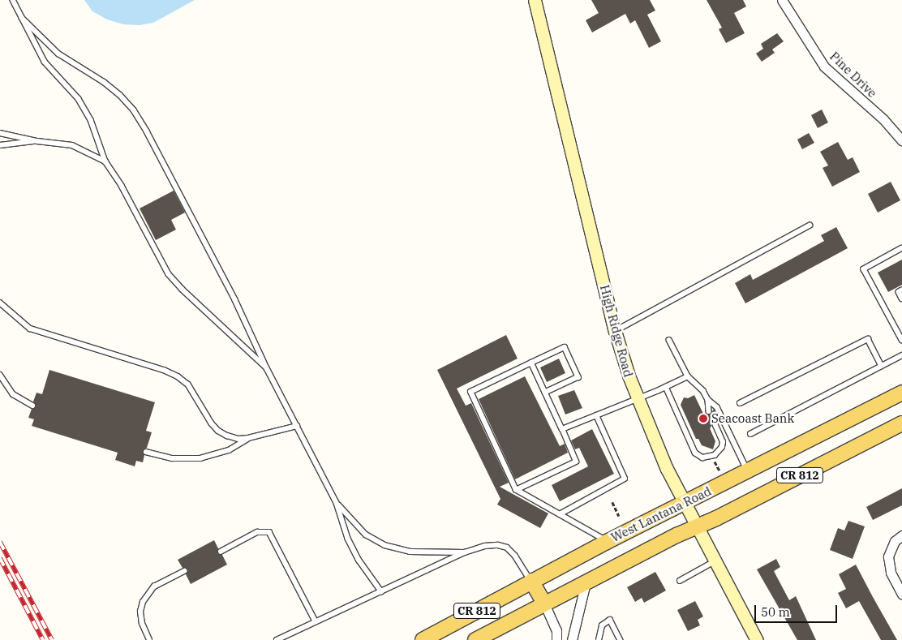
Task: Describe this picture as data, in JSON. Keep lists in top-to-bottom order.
{
  "streets": {
    "main road": ["CR 812", "West Lantana Road"],
    "street": ["Pine Drive", "High Ridge Road"]
  },
  "crossings": [
    ["High Ridge Road", "CR 812"],
    ["High Ridge Road", "West Lantana Road"]
  ],
  "places": ["Seacoast Bank"],
  "scale_bar": "50 m"
}
